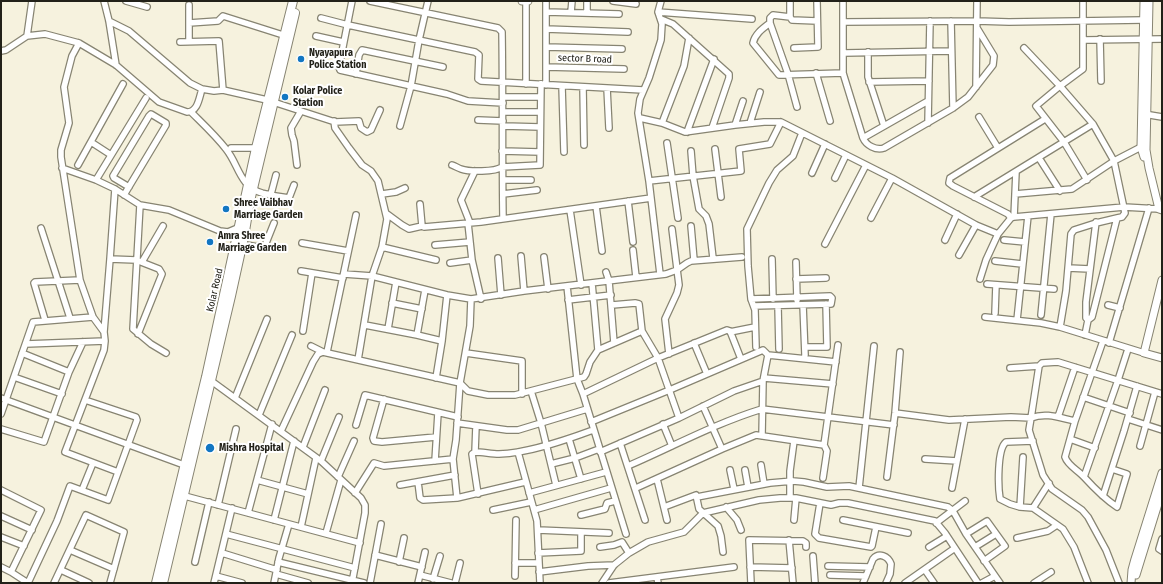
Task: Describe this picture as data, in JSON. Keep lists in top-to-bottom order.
{
  "streets": {
    "main road": ["Kolar Road"],
    "street": ["sector B road"]
  },
  "places": [
    "Nyayapura Police Station",
    "Kolar Police Station",
    "Shree Vaibhav Marriage Garden",
    "Amra Shree Marriage Garden",
    "Mishra Hospital"
  ]
}
